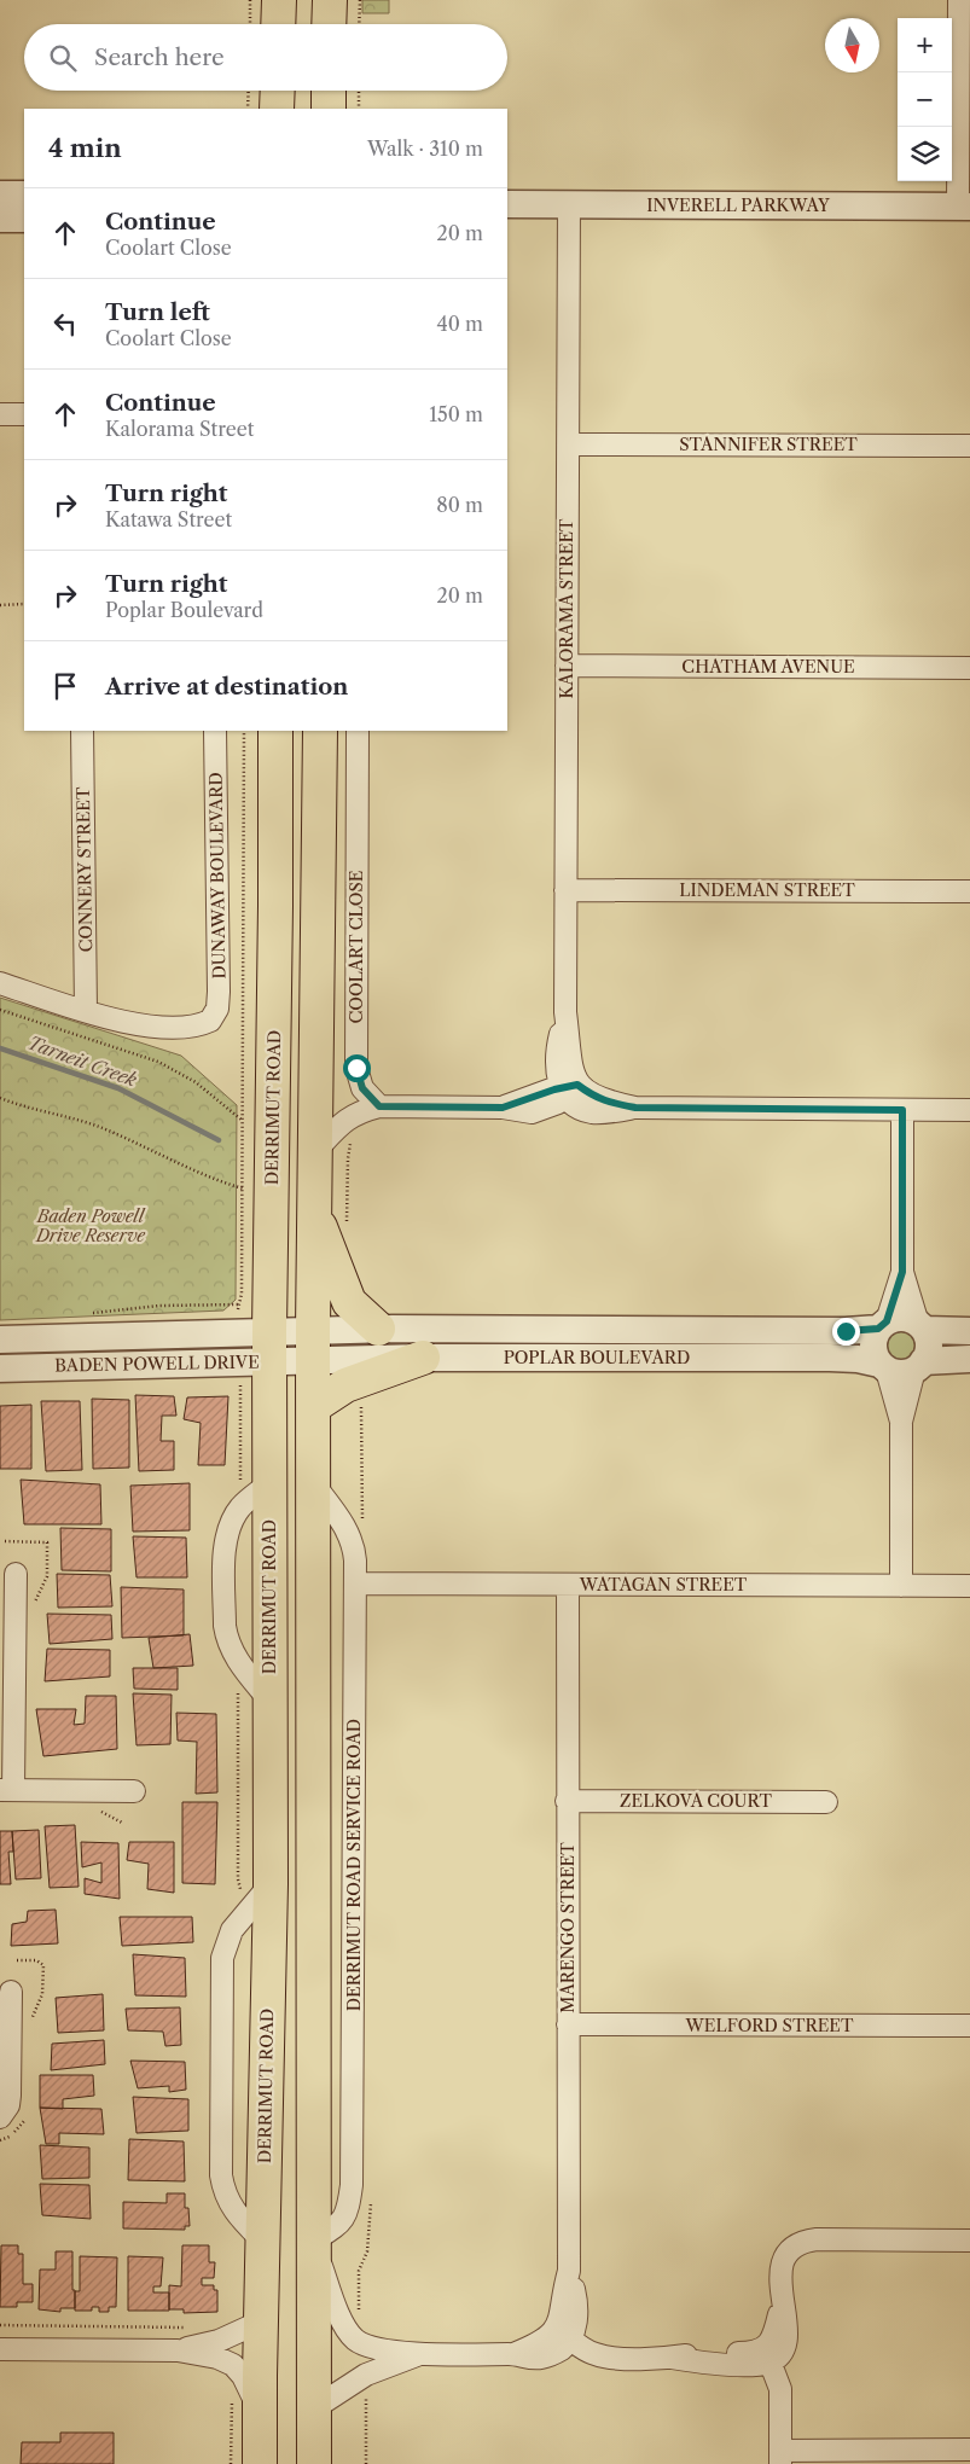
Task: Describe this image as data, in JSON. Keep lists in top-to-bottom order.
{
  "streets": {
    "highway": ["DERRIMUT ROAD"],
    "street": [
      "INVERELL PARKWAY",
      "STANNIFER STREET",
      "KALORAMA STREET",
      "CHATHAM AVENUE",
      "CONNERY STREET",
      "DUNAWAY BOULEVARD",
      "LINDEMAN STREET",
      "COOLART CLOSE",
      "POPLAR BOULEVARD",
      "BADEN POWELL DRIVE",
      "WATAGAN STREET",
      "ZELKOVA COURT",
      "DERRIMUT ROAD SERVICE ROAD",
      "MARENGO STREET",
      "WELFORD STREET"
    ]
  },
  "crossings": [
    ["INVERELL PARKWAY", "KALORAMA STREET"],
    ["STANNIFER STREET", "KALORAMA STREET"],
    ["KALORAMA STREET", "CHATHAM AVENUE"],
    ["KALORAMA STREET", "LINDEMAN STREET"],
    ["CONNERY STREET", "DUNAWAY BOULEVARD"],
    ["DERRIMUT ROAD", "BADEN POWELL DRIVE"],
    ["POPLAR BOULEVARD", "BADEN POWELL DRIVE"],
    ["WATAGAN STREET", "DERRIMUT ROAD SERVICE ROAD"],
    ["WATAGAN STREET", "MARENGO STREET"],
    ["ZELKOVA COURT", "MARENGO STREET"],
    ["MARENGO STREET", "WELFORD STREET"]
  ],
  "water": ["Tarneit Creek"],
  "parks": ["Baden Powell Drive Reserve"],
  "north": "bottom",
  "page": {
    "map_buttons": ["+", "−"],
    "search": "Search here",
    "heading": ["4 min", "Walk · 310 m"],
    "list": [
      ["Continue", "Coolart Close", "20 m"],
      ["Turn left", "Coolart Close", "40 m"],
      ["Continue", "Kalorama Street", "150 m"],
      ["Turn right", "Katawa Street", "80 m"],
      ["Turn right", "Poplar Boulevard", "20 m"],
      "Arrive at destination"
    ]
  }
}
